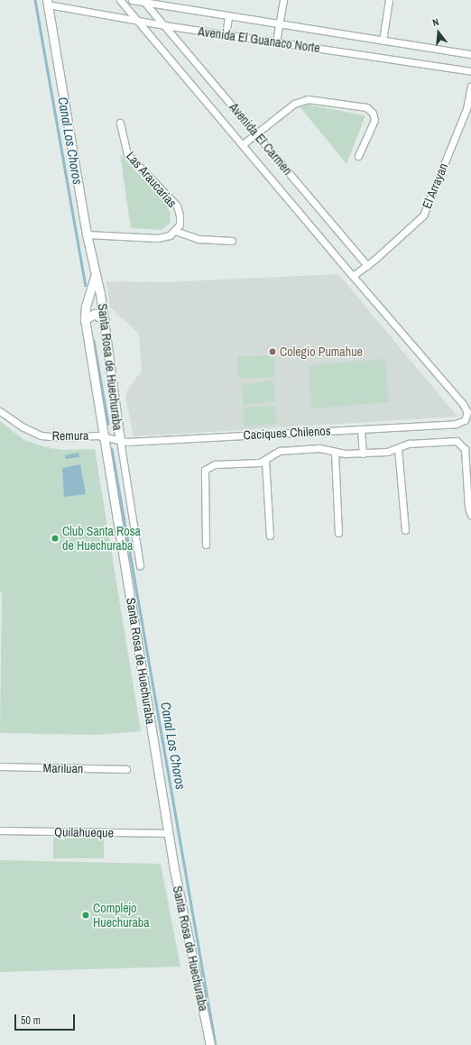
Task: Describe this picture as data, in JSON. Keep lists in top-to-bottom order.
{
  "streets": {
    "street": [
      "Avenida El Guanaco Norte",
      "Avenida El Carmen",
      "Las Araucarias",
      "El Arrayan",
      "Santa Rosa de Huechuraba",
      "Caciques Chilenos",
      "Remura",
      "Mariluan",
      "Quilahueque"
    ]
  },
  "crossings": [
    ["Avenida El Guanaco Norte", "Avenida El Carmen"],
    ["Avenida El Guanaco Norte", "Santa Rosa de Huechuraba"],
    ["Avenida El Carmen", "El Arrayan"],
    ["Avenida El Carmen", "Caciques Chilenos"],
    ["Santa Rosa de Huechuraba", "Caciques Chilenos"],
    ["Santa Rosa de Huechuraba", "Remura"],
    ["Santa Rosa de Huechuraba", "Quilahueque"],
    ["Caciques Chilenos", "Remura"]
  ],
  "water": ["Canal Los Choros"],
  "places": ["Colegio Pumahue", "Club Santa Rosa de Huechuraba", "Complejo Huechuraba"],
  "scale_bar": "50 m",
  "north": "top"
}
